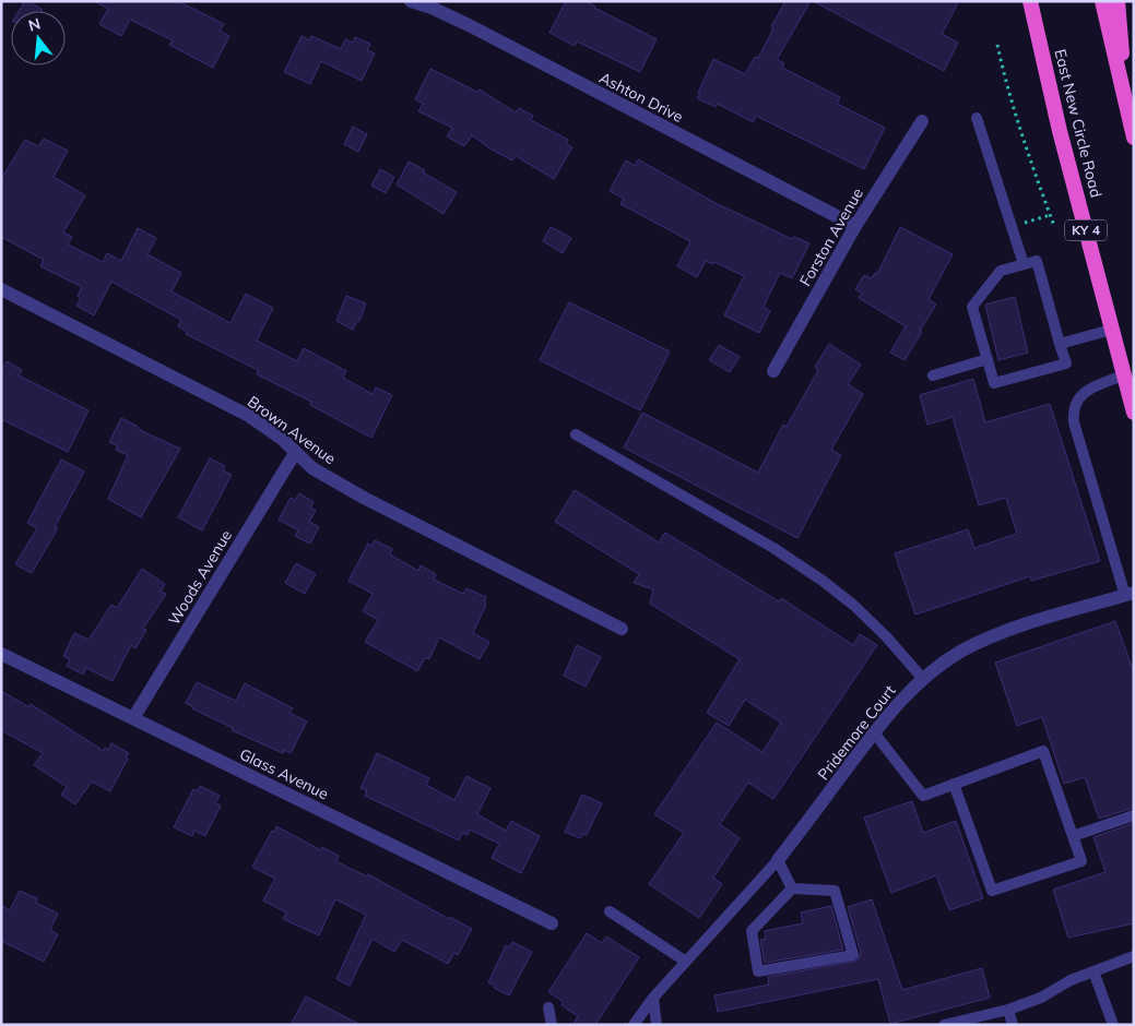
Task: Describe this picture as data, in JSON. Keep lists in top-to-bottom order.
{
  "streets": {
    "highway": ["East New Circle Road", "KY 4"],
    "street": [
      "Ashton Drive",
      "Forston Avenue",
      "Brown Avenue",
      "Woods Avenue",
      "Pridemore Court",
      "Glass Avenue"
    ]
  },
  "crossings": [
    ["Ashton Drive", "Forston Avenue"],
    ["Brown Avenue", "Woods Avenue"],
    ["Woods Avenue", "Glass Avenue"]
  ],
  "north": "top"
}
